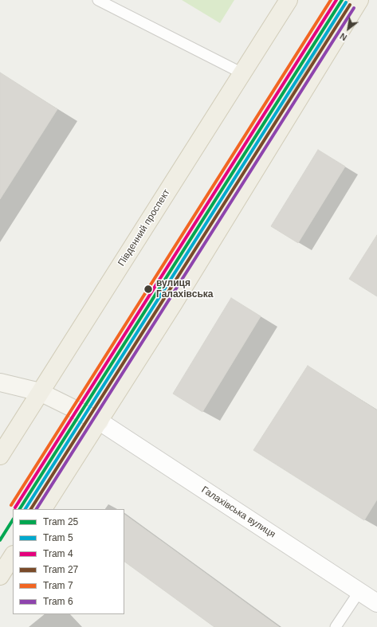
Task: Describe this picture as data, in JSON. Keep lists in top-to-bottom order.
{
  "streets": {
    "main road": ["Південний проспект"],
    "street": ["Галахівська вулиця"]
  },
  "places": ["вулиця Галахівська"],
  "lines": [
    "tram line 25",
    "tram line 4",
    "tram line 7",
    "tram line 5",
    "tram line 27",
    "tram line 6"
  ],
  "legend": [
    "Tram 25",
    "Tram 5",
    "Tram 4",
    "Tram 27",
    "Tram 7",
    "Tram 6"
  ],
  "north": "bottom left"
}
